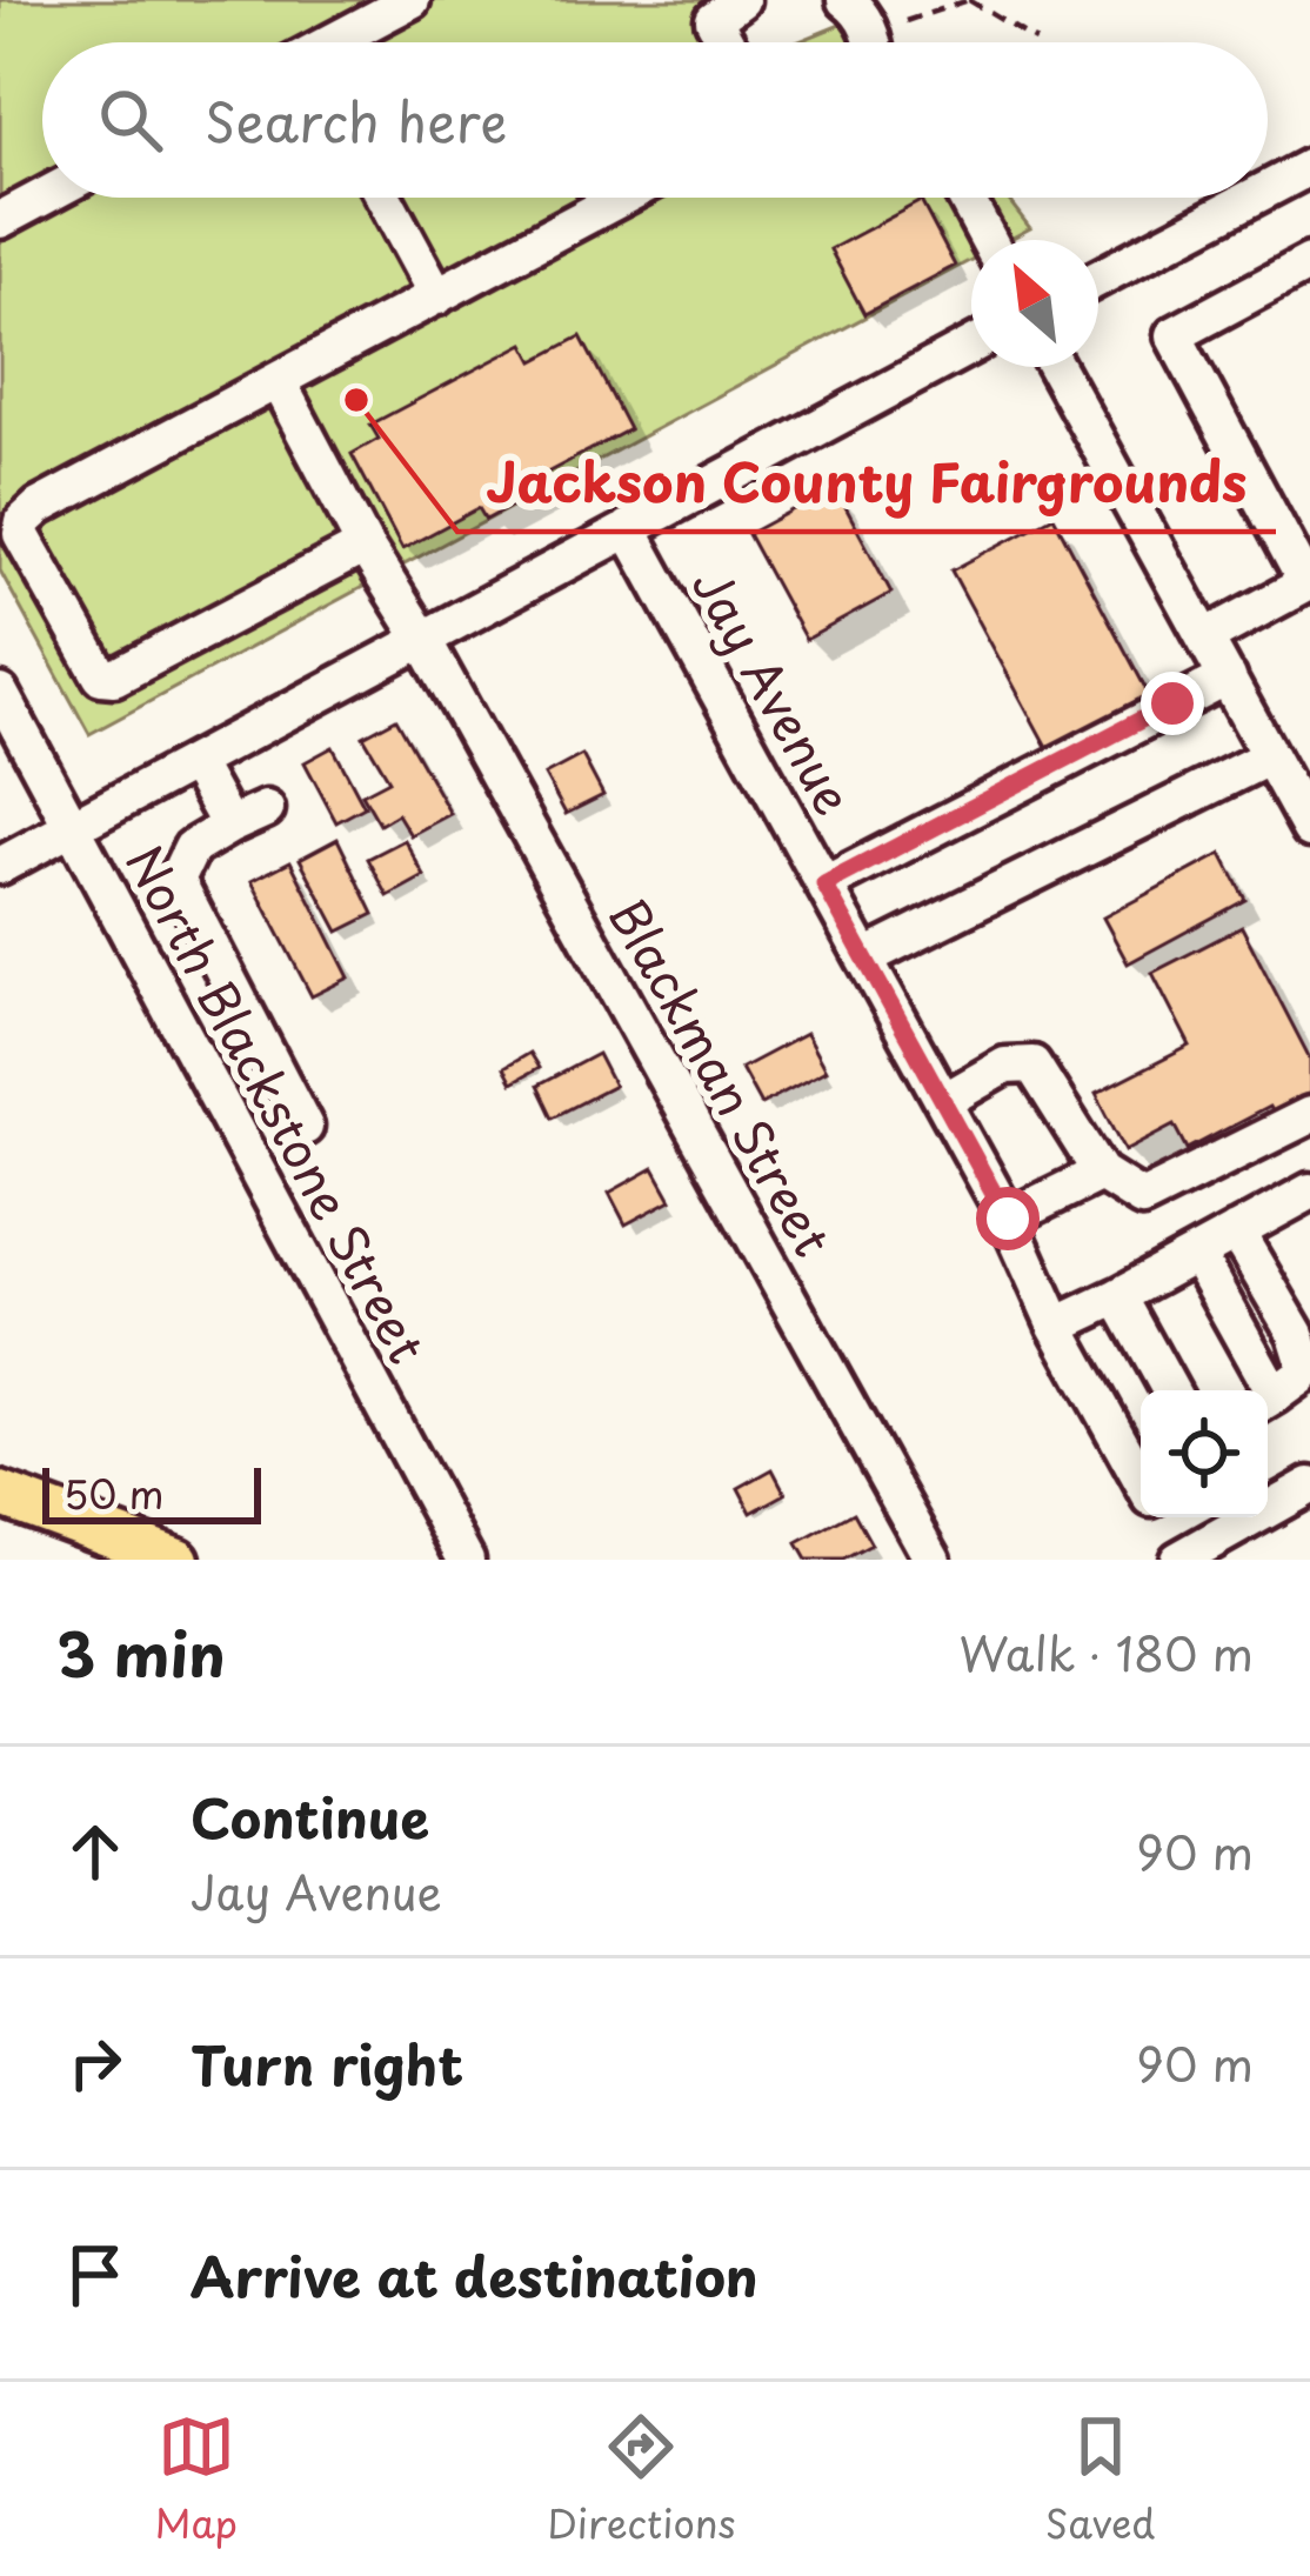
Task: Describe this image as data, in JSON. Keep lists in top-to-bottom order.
{
  "streets": {
    "street": ["Jay Avenue", "Blackman Street", "North Blackstone Street"]
  },
  "places": ["Jackson County Fairgrounds"],
  "scale_bar": "50 m",
  "north": "top left",
  "page": {
    "search": "Search here",
    "scale": "50 m",
    "heading": ["3 min", "Walk · 180 m"],
    "list": [
      ["Continue", "Jay Avenue", "90 m"],
      ["Turn right", "90 m"],
      "Arrive at destination"
    ],
    "nav": ["Map", "Directions", "Saved"]
  }
}
